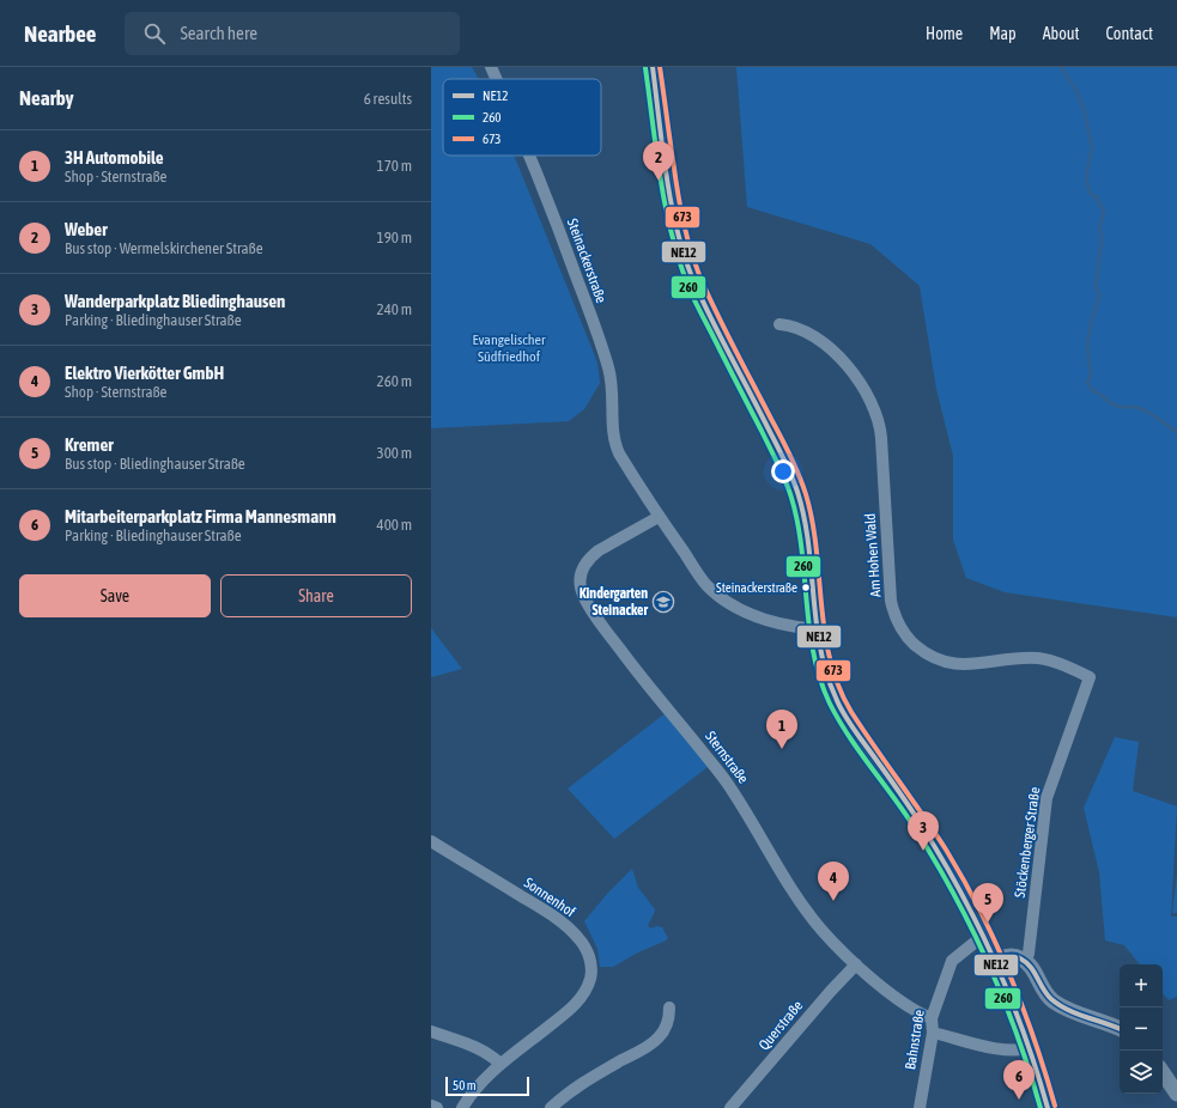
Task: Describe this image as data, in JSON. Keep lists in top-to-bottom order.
{
  "streets": {
    "street": [
      "Steinackerstraße",
      "Am Hohen Wald",
      "Sternstraße",
      "Stöckenberger Straße",
      "Sonnenhof",
      "Querstraße",
      "Bahnstraße"
    ]
  },
  "crossings": [
    ["Steinackerstraße", "Sternstraße"],
    ["Am Hohen Wald", "Stöckenberger Straße"],
    ["Sternstraße", "Querstraße"],
    ["Sternstraße", "Bahnstraße"]
  ],
  "parks": ["Evangelischer Südfriedhof"],
  "places": {
    "other": ["Steinackerstraße"],
    "school or university": ["Kindergarten Steinacker"]
  },
  "lines": ["transit line NE12", "transit line 673", "transit line 260"],
  "legend": ["NE12", "260", "673"],
  "scale_bar": "50 m",
  "page": {
    "header": "Nearbee",
    "search": "Search here",
    "nav": [
      "Home",
      "Map",
      "About",
      "Contact"
    ],
    "heading": ["Nearby", "6 results"],
    "list": [
      {
        "mark": "1",
        "name": "3H Automobile",
        "note": "Shop · Sternstraße",
        "value": "170 m"
      },
      {
        "mark": "2",
        "name": "Weber",
        "note": "Bus stop · Wermelskirchener Straße",
        "value": "190 m"
      },
      {
        "mark": "3",
        "name": "Wanderparkplatz Bliedinghausen",
        "note": "Parking · Bliedinghauser Straße",
        "value": "240 m"
      },
      {
        "mark": "4",
        "name": "Elektro Vierkötter GmbH",
        "note": "Shop · Sternstraße",
        "value": "260 m"
      },
      {
        "mark": "5",
        "name": "Kremer",
        "note": "Bus stop · Bliedinghauser Straße",
        "value": "300 m"
      },
      {
        "mark": "6",
        "name": "Mitarbeiterparkplatz Firma Mannesmann",
        "note": "Parking · Bliedinghauser Straße",
        "value": "400 m"
      }
    ],
    "pins": [
      "2",
      "1",
      "3",
      "4",
      "5",
      "6"
    ],
    "buttons": ["Save", "Share"],
    "map_buttons": ["+", "−"],
    "scale": "50 m"
  }
}
